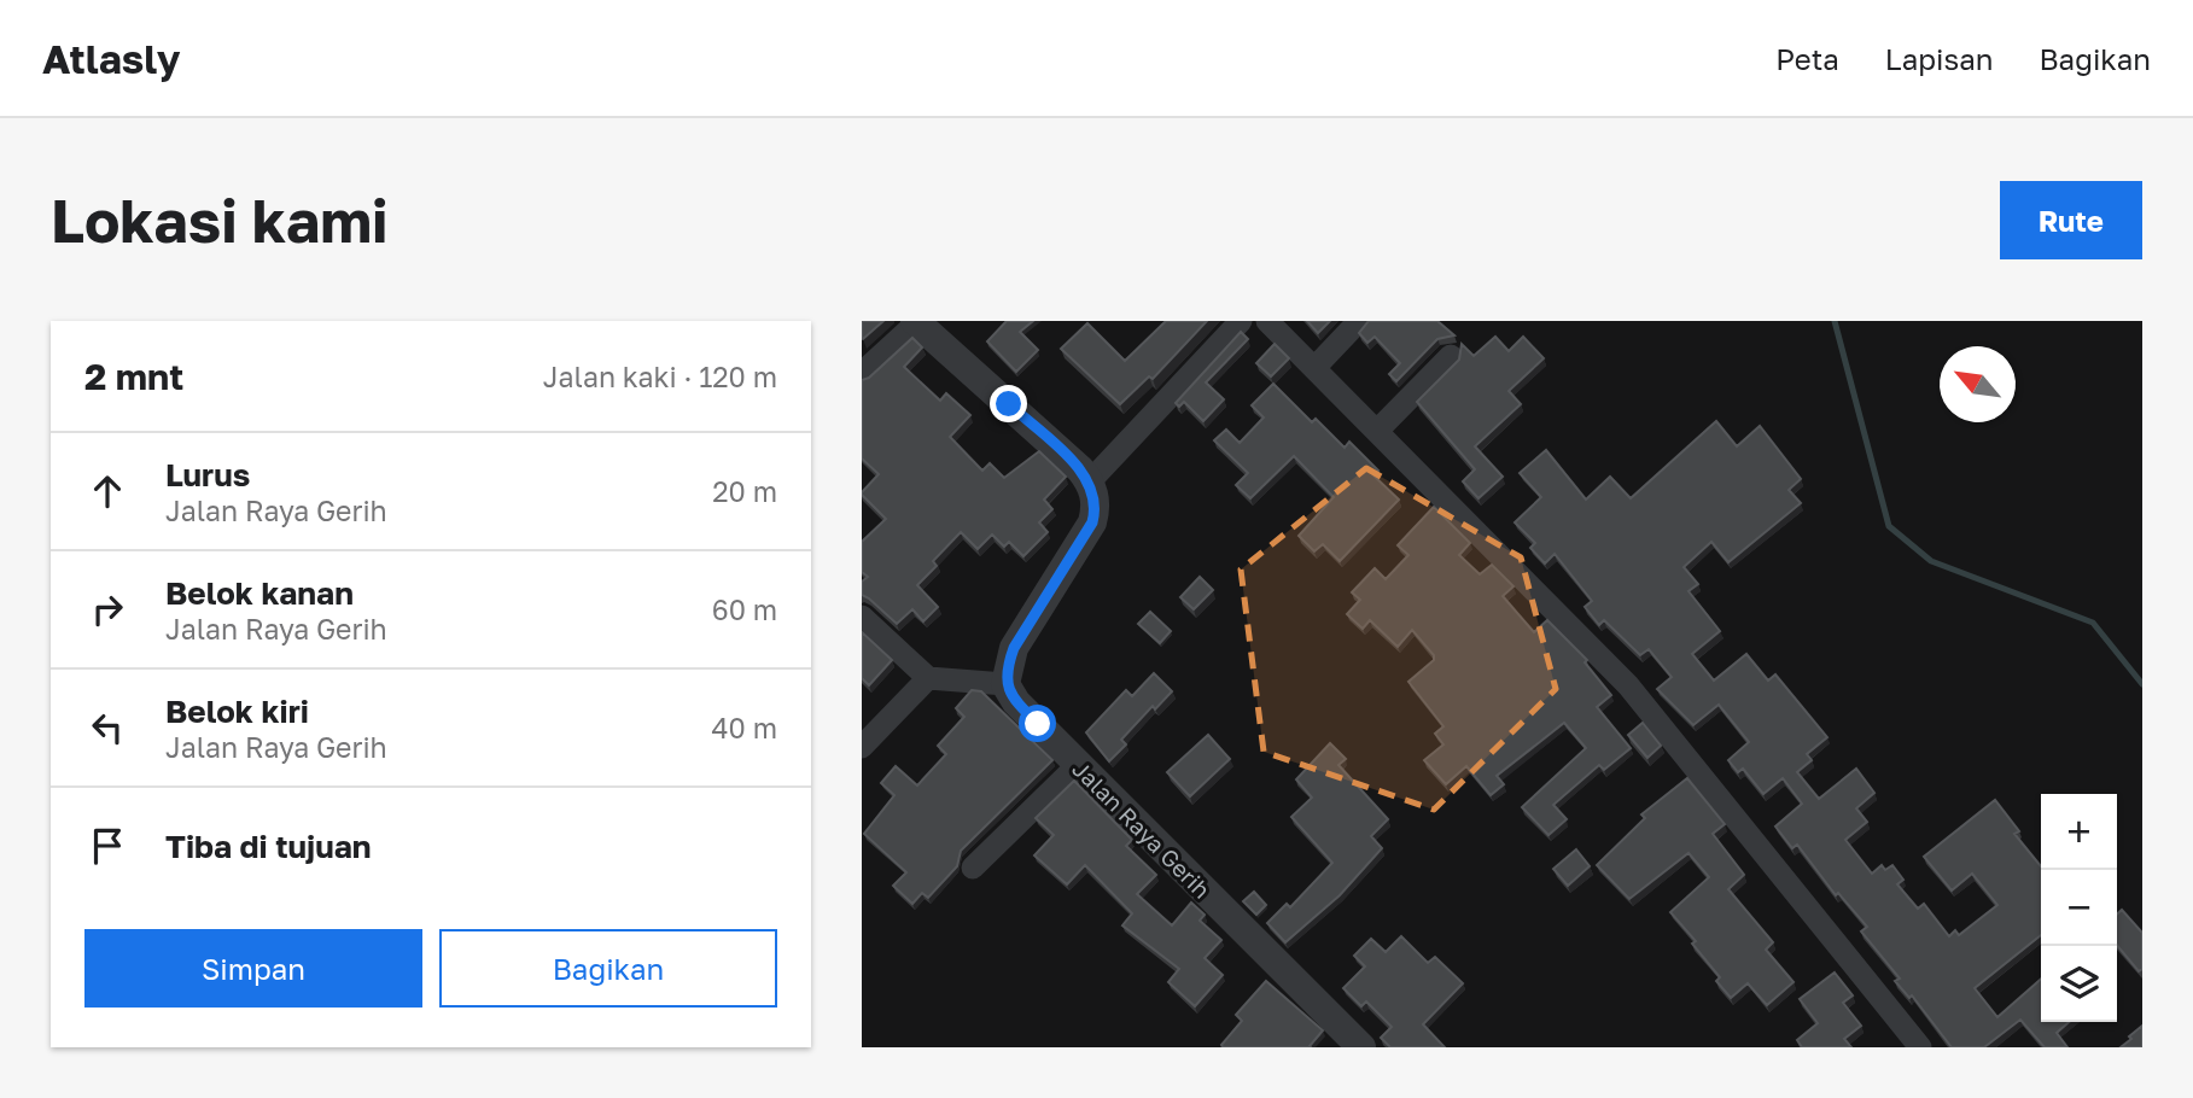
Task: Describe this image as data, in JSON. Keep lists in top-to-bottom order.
{
  "streets": {
    "street": ["Jalan Raya Gerih"]
  },
  "north": "top left",
  "page": {
    "header": "Atlasly",
    "nav": ["Peta", "Lapisan", "Bagikan"],
    "buttons": [
      "Rute",
      ["Simpan", "Bagikan"]
    ],
    "title": "Lokasi kami",
    "heading": ["2 mnt", "Jalan kaki · 120 m"],
    "list": [
      ["Lurus", "Jalan Raya Gerih", "20 m"],
      ["Belok kanan", "Jalan Raya Gerih", "60 m"],
      ["Belok kiri", "Jalan Raya Gerih", "40 m"],
      "Tiba di tujuan"
    ],
    "map_buttons": ["+", "−"]
  }
}
